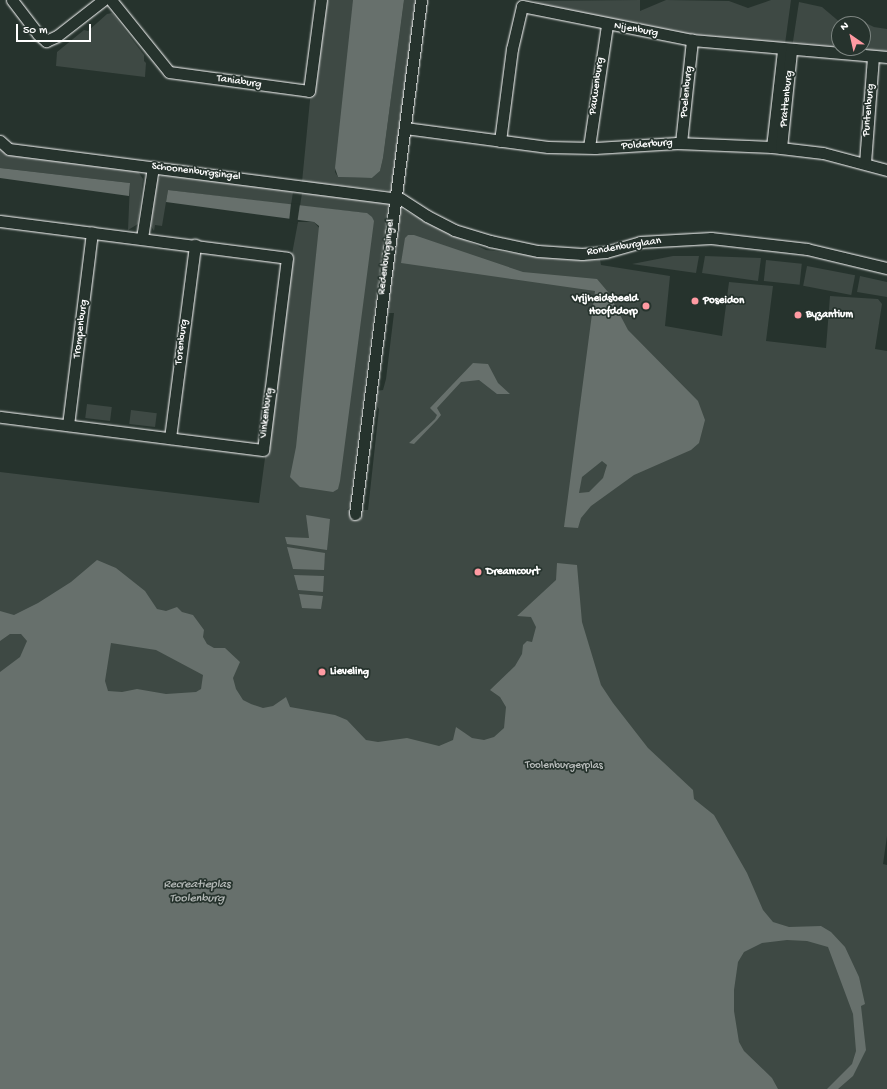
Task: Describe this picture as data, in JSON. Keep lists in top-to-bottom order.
{
  "streets": {
    "street": [
      "Nijenburg",
      "Taniaburg",
      "Pauwenburg",
      "Poelenburg",
      "Prattenburg",
      "Puntenburg",
      "Polderburg",
      "Schoonenburgsingel",
      "Rondenburglaan",
      "Redenburgsingel",
      "Trompenburg",
      "Torenburg",
      "Vinkenburg"
    ]
  },
  "crossings": [
    ["Nijenburg", "Pauwenburg"],
    ["Nijenburg", "Poelenburg"],
    ["Nijenburg", "Prattenburg"],
    ["Nijenburg", "Puntenburg"],
    ["Nijenburg", "Polderburg"],
    ["Pauwenburg", "Polderburg"],
    ["Poelenburg", "Polderburg"],
    ["Prattenburg", "Polderburg"],
    ["Puntenburg", "Polderburg"],
    ["Polderburg", "Redenburgsingel"],
    ["Schoonenburgsingel", "Rondenburglaan"],
    ["Schoonenburgsingel", "Redenburgsingel"],
    ["Rondenburglaan", "Redenburgsingel"],
    ["Trompenburg", "Vinkenburg"],
    ["Torenburg", "Vinkenburg"]
  ],
  "water": ["Recreatieplas Toolenburg"],
  "parks": ["Toolenburgerplas"],
  "places": [
    "Poseidon",
    "Vrijheidsbeeld Hoofddorp",
    "Byzantium",
    "Dreamcourt",
    "Lieveling"
  ],
  "scale_bar": "50 m",
  "north": "top left"
}
